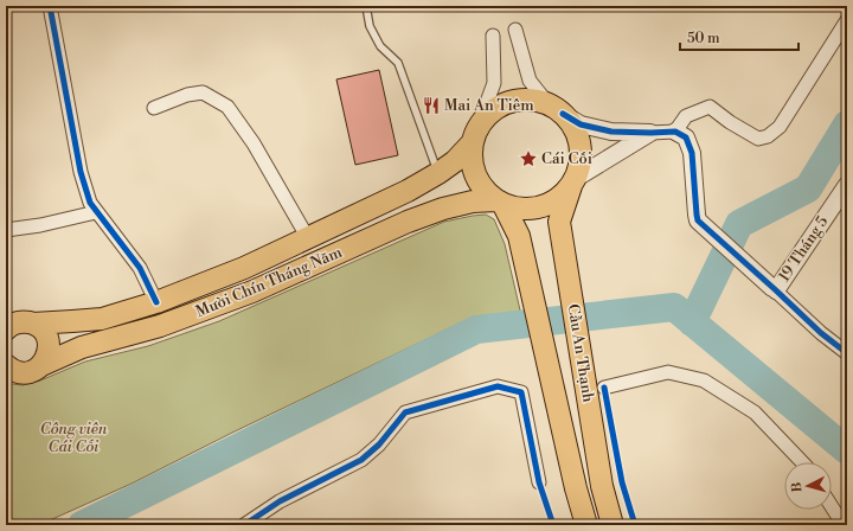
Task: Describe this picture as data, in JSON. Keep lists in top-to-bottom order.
{
  "streets": {
    "main road": ["Mười Chín Tháng Năm", "Cầu An Thạnh"],
    "street": ["19 Tháng 5"]
  },
  "crossings": [
    ["Mười Chín Tháng Năm", "Cầu An Thạnh"]
  ],
  "parks": ["Công viên Cái Cối"],
  "places": {
    "restaurant": ["Mai An Tiêm"],
    "place": ["Cái Cối"]
  },
  "scale_bar": "50 m",
  "north": "left"
}
